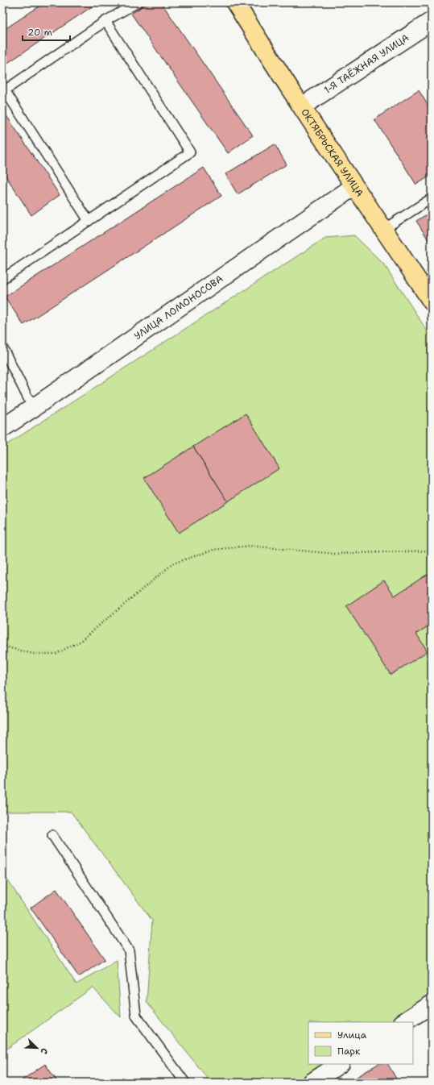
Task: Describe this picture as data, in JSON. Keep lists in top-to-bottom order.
{
  "streets": {
    "main road": ["1-Я ТАЁЖНАЯ УЛИЦА", "ОКТЯБРЬСКАЯ УЛИЦА", "УЛИЦА ЛОМОНОСОВА"]
  },
  "crossings": [
    ["1-Я ТАЁЖНАЯ УЛИЦА", "ОКТЯБРЬСКАЯ УЛИЦА"],
    ["ОКТЯБРЬСКАЯ УЛИЦА", "УЛИЦА ЛОМОНОСОВА"]
  ],
  "legend": ["Улица", "Парк"],
  "scale_bar": "20 m",
  "north": "bottom right"
}
